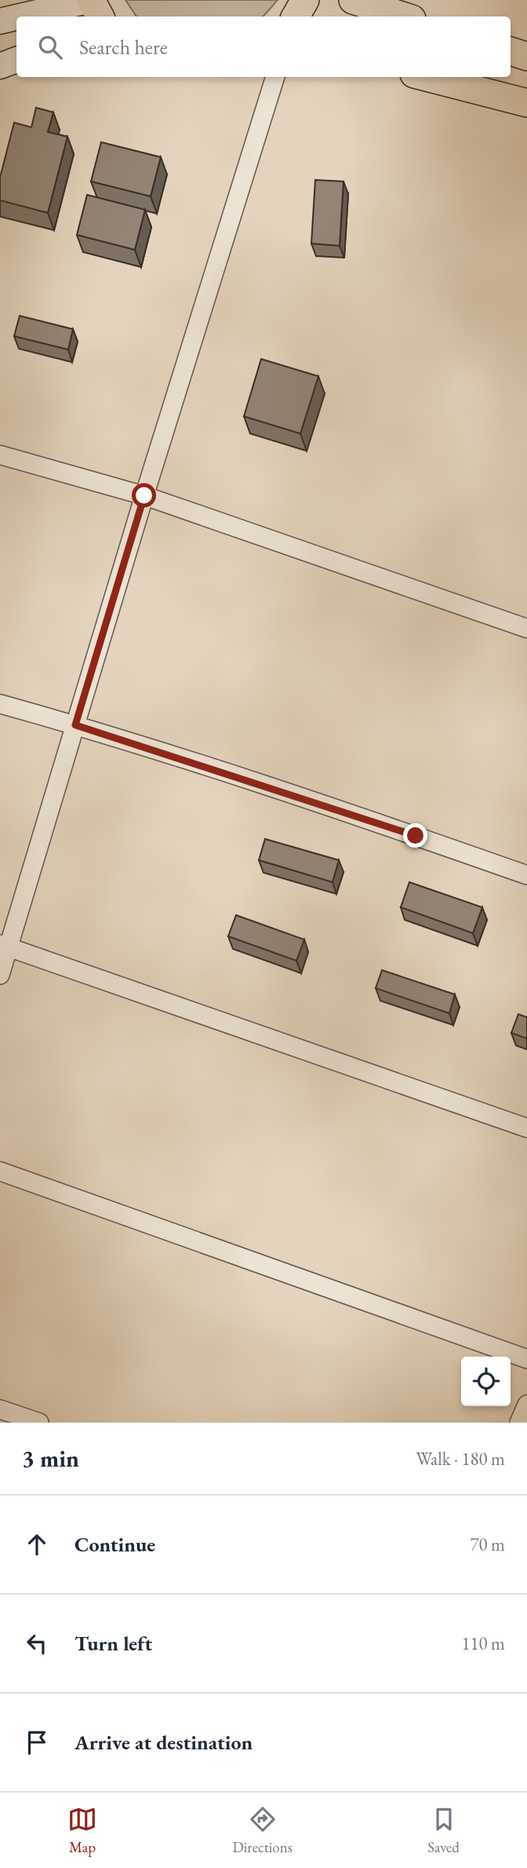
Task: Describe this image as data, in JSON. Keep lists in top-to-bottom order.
{
  "page": {
    "search": "Search here",
    "heading": ["3 min", "Walk · 180 m"],
    "list": [
      ["Continue", "70 m"],
      ["Turn left", "110 m"],
      "Arrive at destination"
    ],
    "nav": ["Map", "Directions", "Saved"]
  }
}
